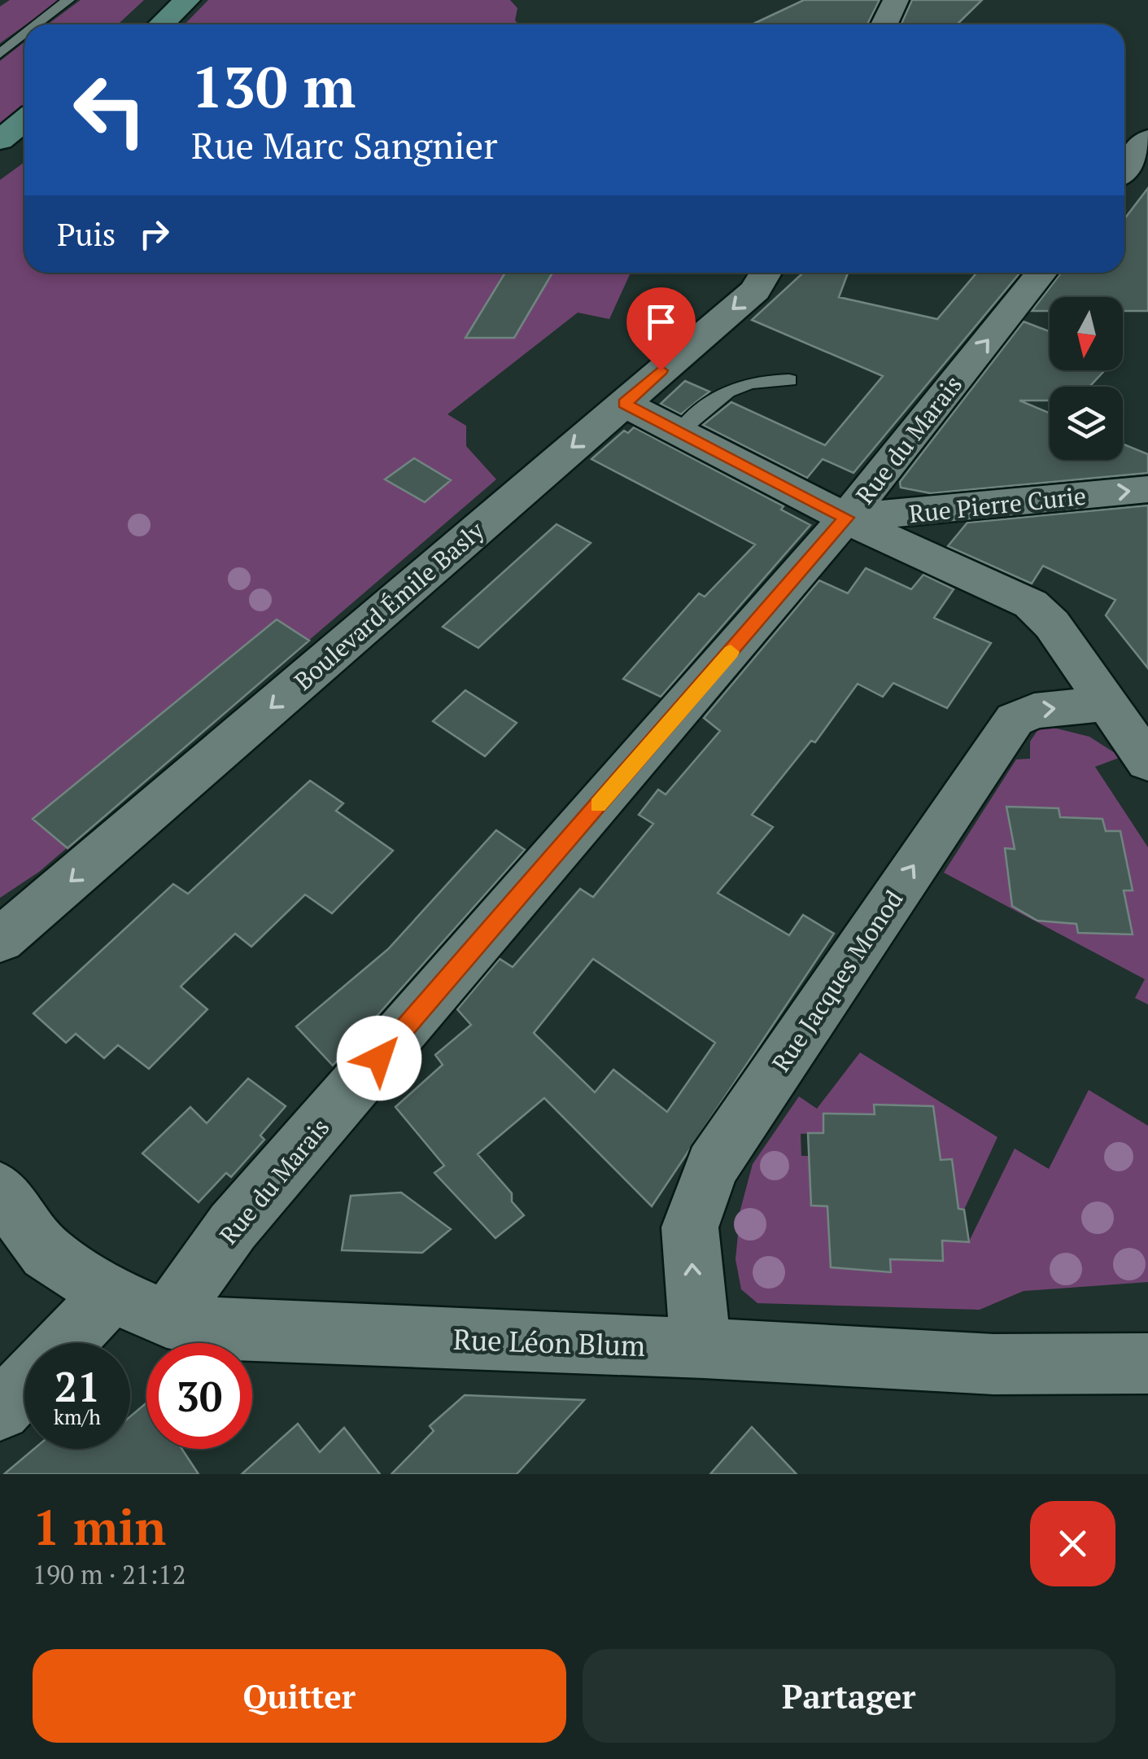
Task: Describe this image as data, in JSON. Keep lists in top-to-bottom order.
{
  "streets": {
    "street": [
      "Rue du Marais",
      "Rue Pierre Curie",
      "Boulevard Émile Basly",
      "Rue Jacques Monod",
      "Rue Léon Blum"
    ]
  },
  "crossings": [
    ["Rue du Marais", "Rue Pierre Curie"],
    ["Rue du Marais", "Rue Léon Blum"],
    ["Rue Jacques Monod", "Rue Léon Blum"]
  ],
  "one_way": ["Rue Pierre Curie", "Boulevard Émile Basly", "Rue Jacques Monod"],
  "north": "bottom",
  "page": {
    "turn": ["130 m", "Rue Marc Sangnier"],
    "then": "Puis",
    "speed": "21 km/h",
    "limit": "30",
    "heading": ["1 min", "190 m · 21:12"],
    "buttons": ["Quitter", "Partager"]
  }
}
